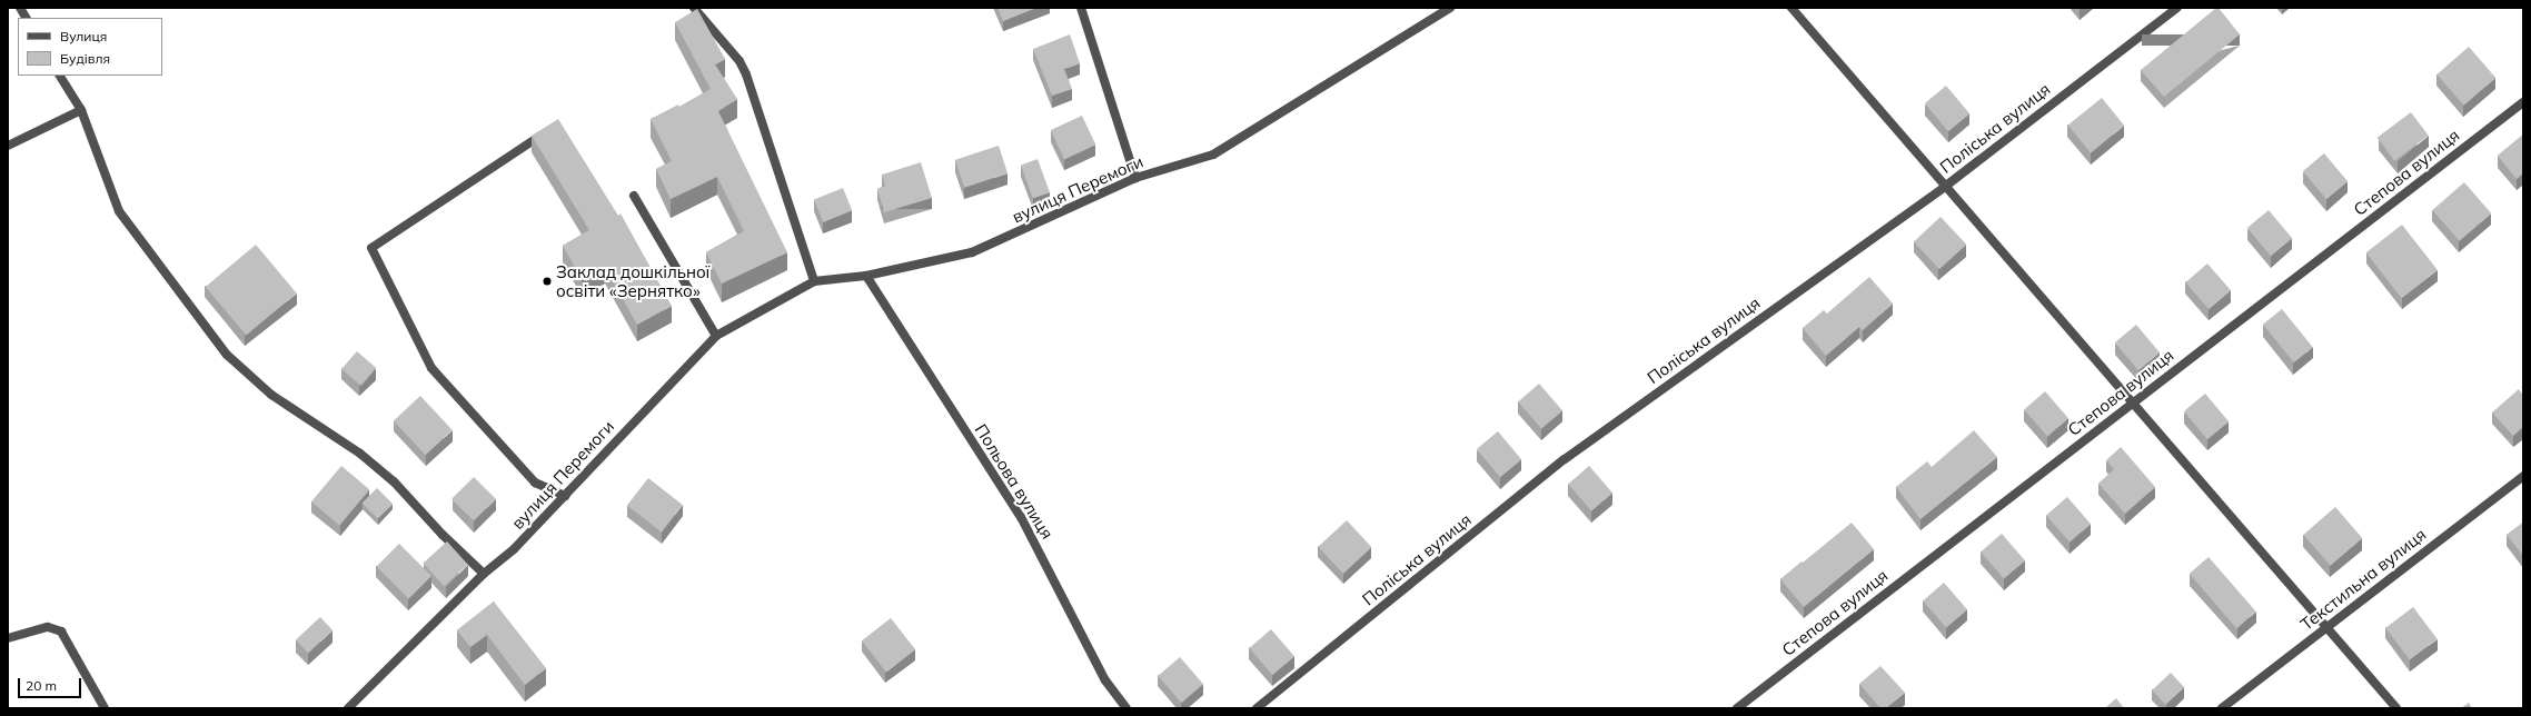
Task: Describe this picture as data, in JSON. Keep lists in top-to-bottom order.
{
  "streets": {
    "street": [
      "Поліська вулиця",
      "Степова вулиця",
      "вулиця Перемоги",
      "Польова вулиця",
      "Текстильна вулиця"
    ]
  },
  "crossings": [
    ["вулиця Перемоги", "Польова вулиця"]
  ],
  "places": ["Заклад дошкільної освіти «Зернятко»"],
  "legend": ["Вулиця", "Будівля"],
  "scale_bar": "20 m"
}
